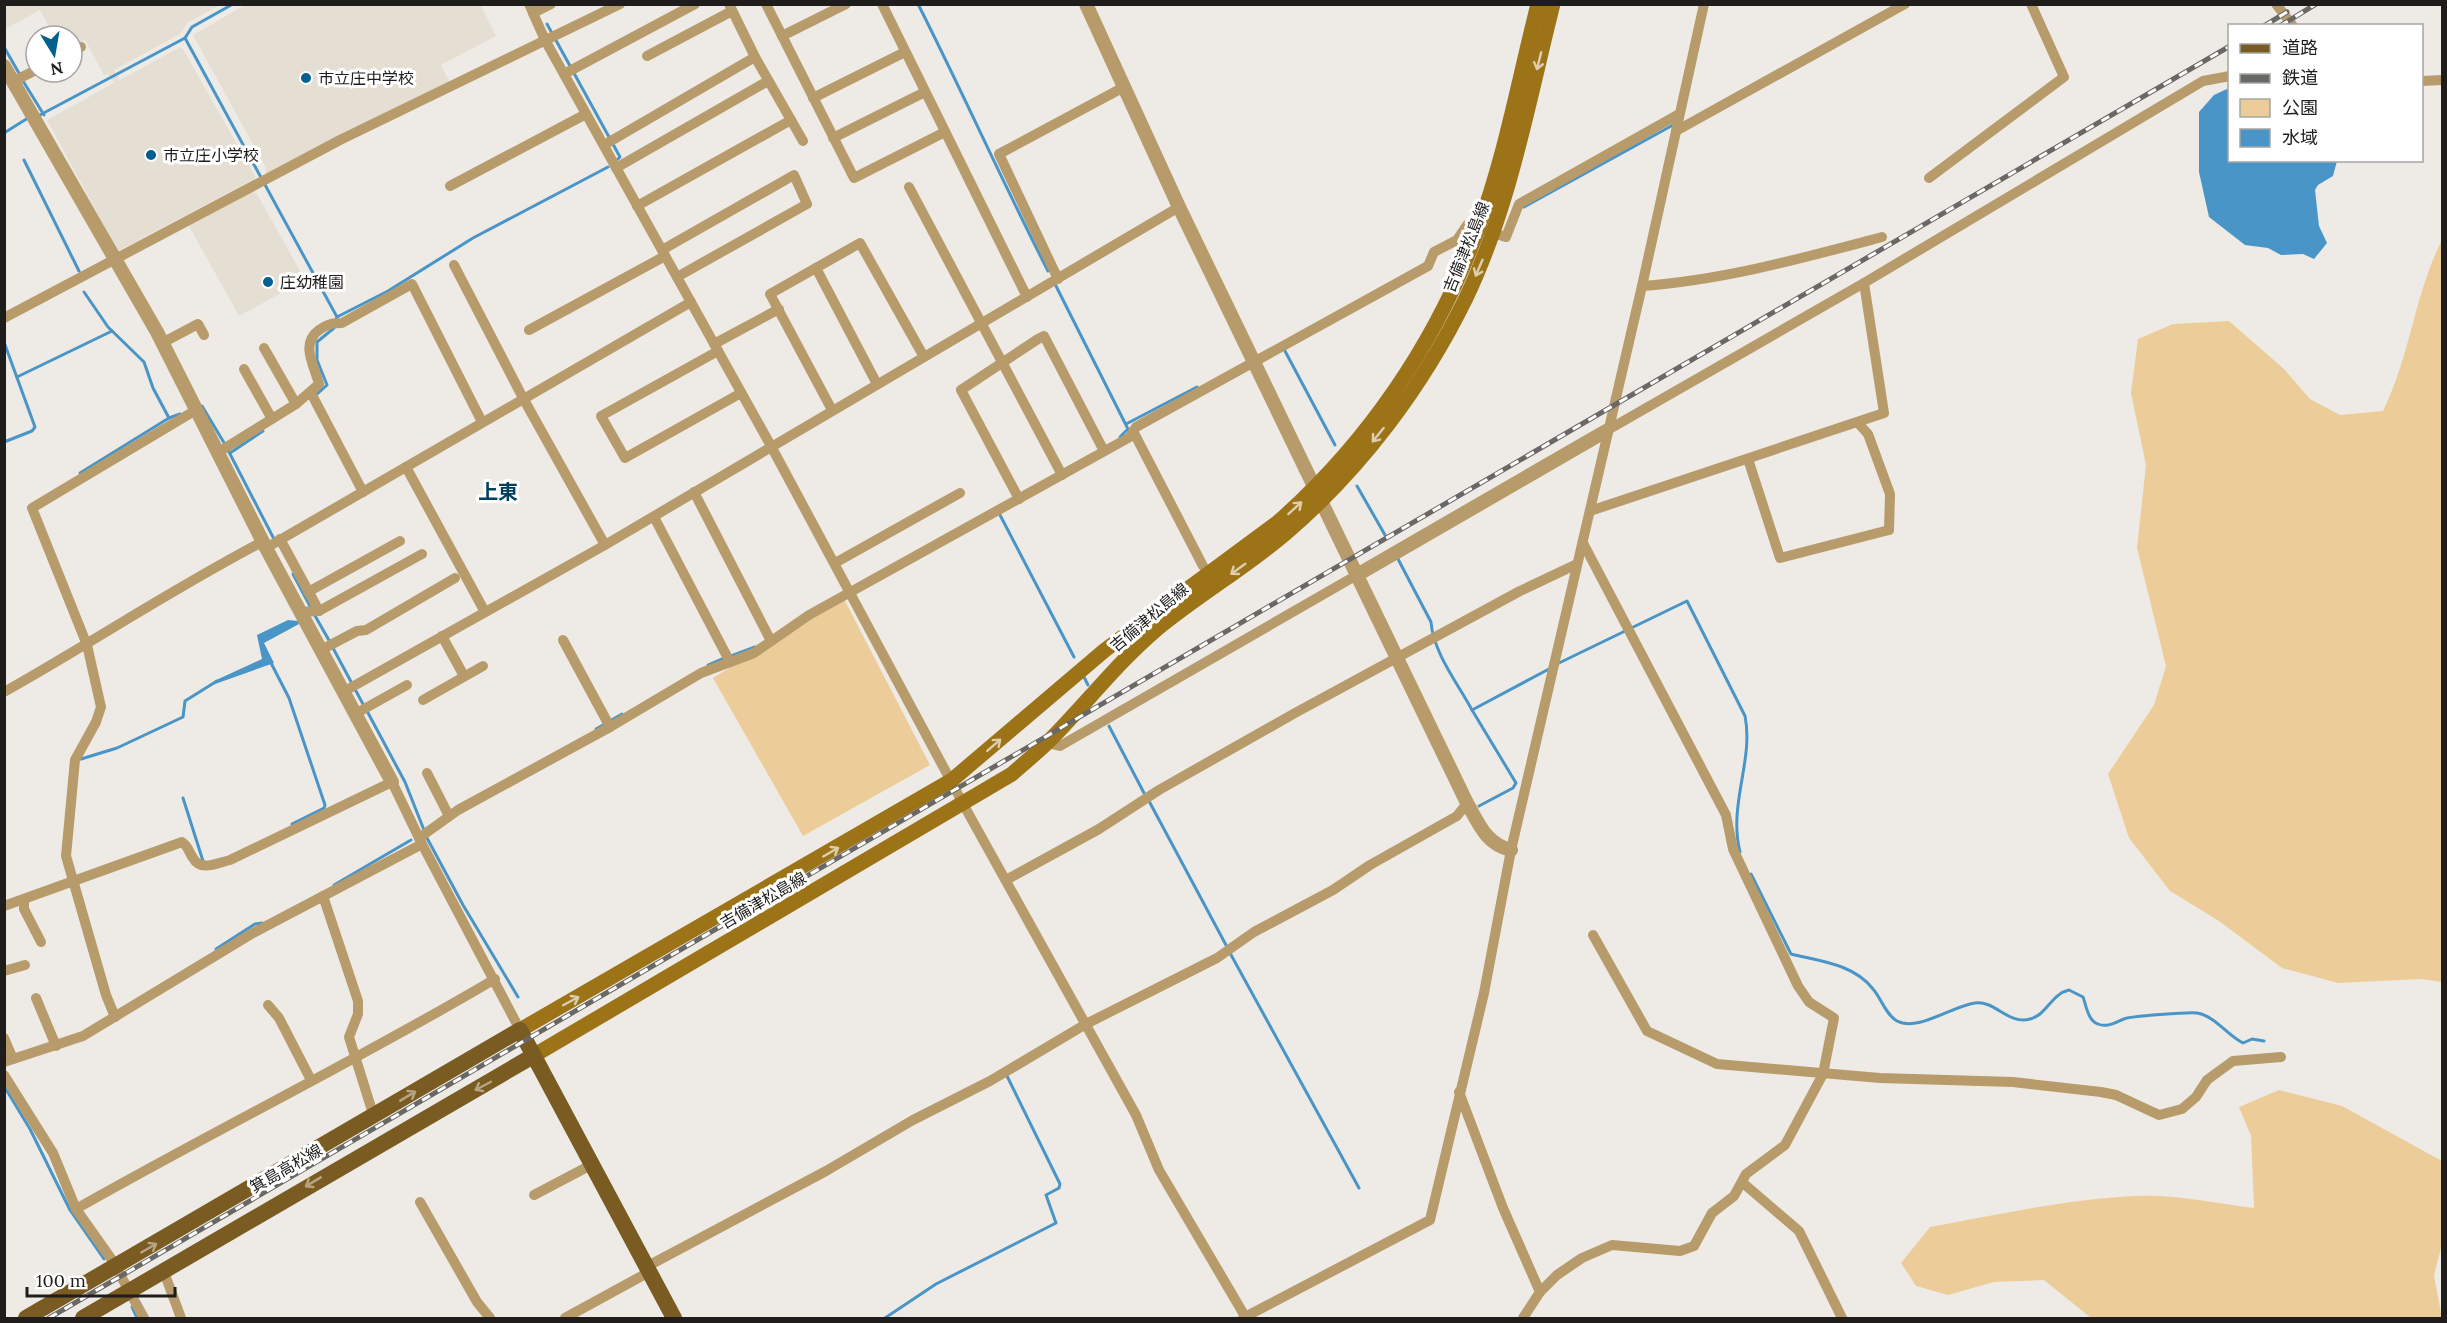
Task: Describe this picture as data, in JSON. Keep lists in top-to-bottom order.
{
  "streets": {
    "main road": ["吉備津松島線", "箕島高松線"]
  },
  "crossings": [
    ["吉備津松島線", "箕島高松線"]
  ],
  "districts": ["上東"],
  "places": ["市立庄中学校", "市立庄小学校", "庄幼稚園"],
  "legend": [
    "道路",
    "鉄道",
    "公園",
    "水域"
  ],
  "scale_bar": "100 m",
  "north": "bottom"
}
